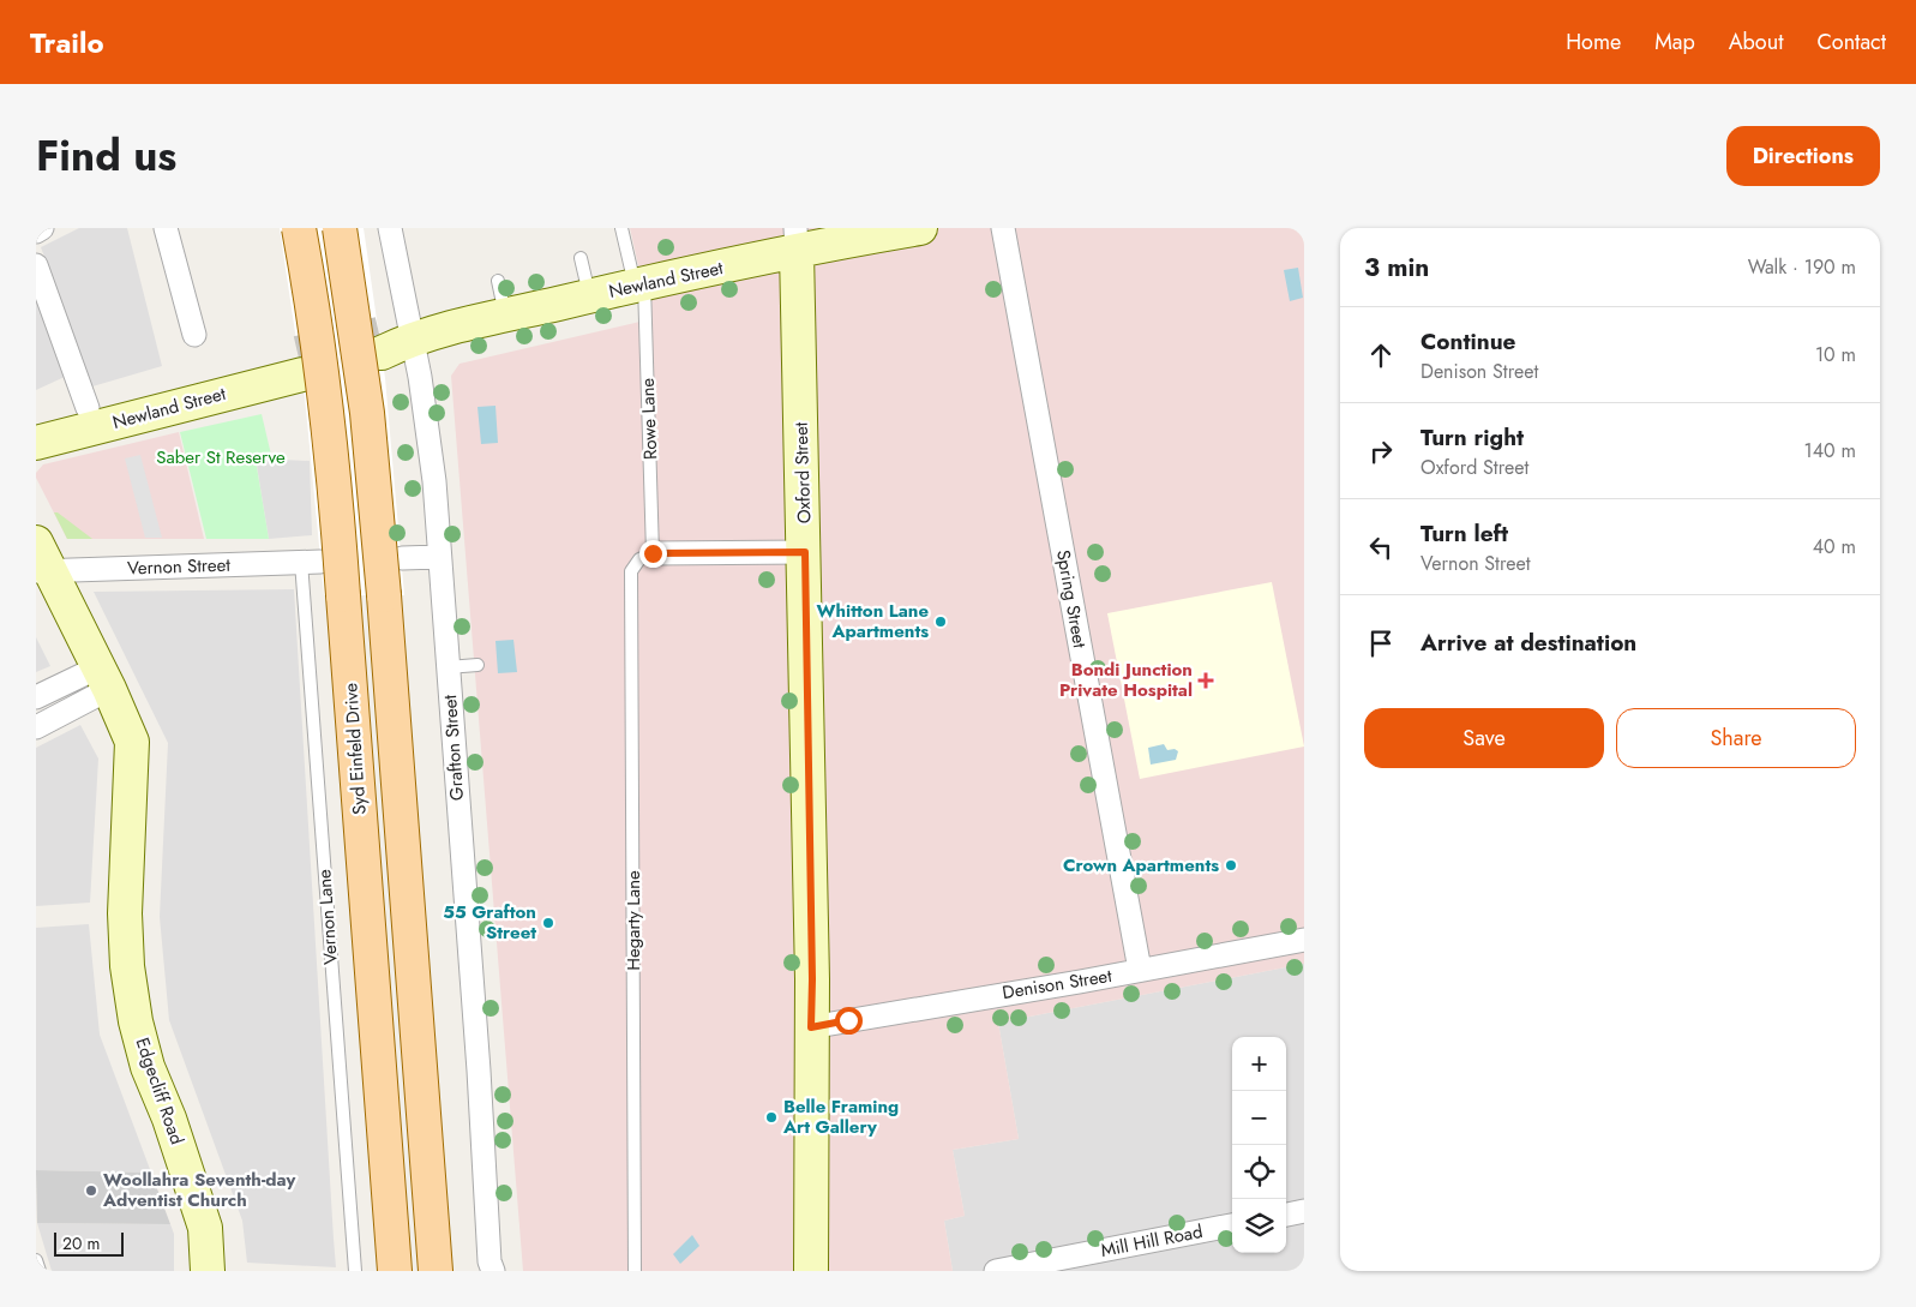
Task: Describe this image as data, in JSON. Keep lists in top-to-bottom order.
{
  "streets": {
    "main road": ["Syd Einfeld Drive"],
    "street": [
      "Newland Street",
      "Oxford Street",
      "Vernon Street",
      "Spring Street",
      "Grafton Street",
      "Denison Street",
      "Edgecliff Road",
      "Mill Hill Road"
    ],
    "lane": ["Rowe Lane", "Vernon Lane", "Hegarty Lane"]
  },
  "crossings": [
    ["Newland Street", "Rowe Lane"],
    ["Newland Street", "Oxford Street"],
    ["Newland Street", "Grafton Street"],
    ["Rowe Lane", "Hegarty Lane"],
    ["Oxford Street", "Denison Street"],
    ["Vernon Street", "Vernon Lane"],
    ["Vernon Street", "Edgecliff Road"],
    ["Spring Street", "Denison Street"]
  ],
  "parks": ["Saber St Reserve"],
  "places": {
    "other": [
      "Whitton Lane Apartments",
      "Crown Apartments",
      "55 Grafton Street",
      "Belle Framing Art Gallery",
      "Woollahra Seventh-day Adventist Church"
    ],
    "health": ["Bondi Junction Private Hospital"]
  },
  "scale_bar": "20 m",
  "page": {
    "header": "Trailo",
    "nav": [
      "Home",
      "Map",
      "About",
      "Contact"
    ],
    "title": "Find us",
    "buttons": [
      "Directions",
      ["Save", "Share"]
    ],
    "heading": ["3 min", "Walk · 190 m"],
    "list": [
      ["Continue", "Denison Street", "10 m"],
      ["Turn right", "Oxford Street", "140 m"],
      ["Turn left", "Vernon Street", "40 m"],
      "Arrive at destination"
    ],
    "map_buttons": ["+", "−"],
    "scale": "20 m"
  }
}
